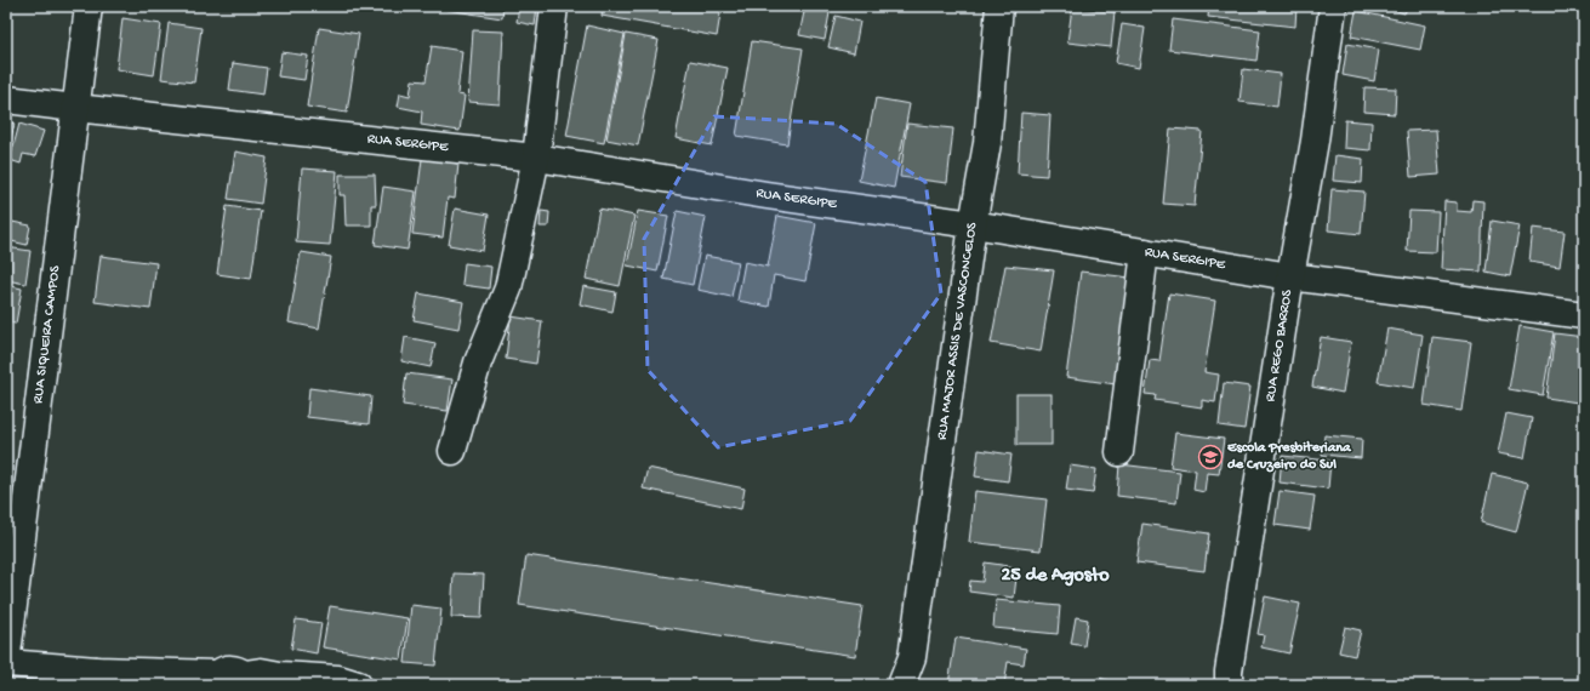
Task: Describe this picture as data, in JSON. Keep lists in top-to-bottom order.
{
  "streets": {
    "street": [
      "RUA SERGIPE",
      "RUA MAJOR ASSIS DE VASCONCELOS",
      "RUA SIQUEIRA CAMPOS",
      "RUA REGO BARROS"
    ]
  },
  "crossings": [
    ["RUA SERGIPE", "RUA MAJOR ASSIS DE VASCONCELOS"],
    ["RUA SERGIPE", "RUA SIQUEIRA CAMPOS"],
    ["RUA SERGIPE", "RUA REGO BARROS"]
  ],
  "districts": ["25 de Agosto"],
  "places": {
    "school or university": ["Escola Presbiteriana de Cruzeiro do Sul"]
  }
}
